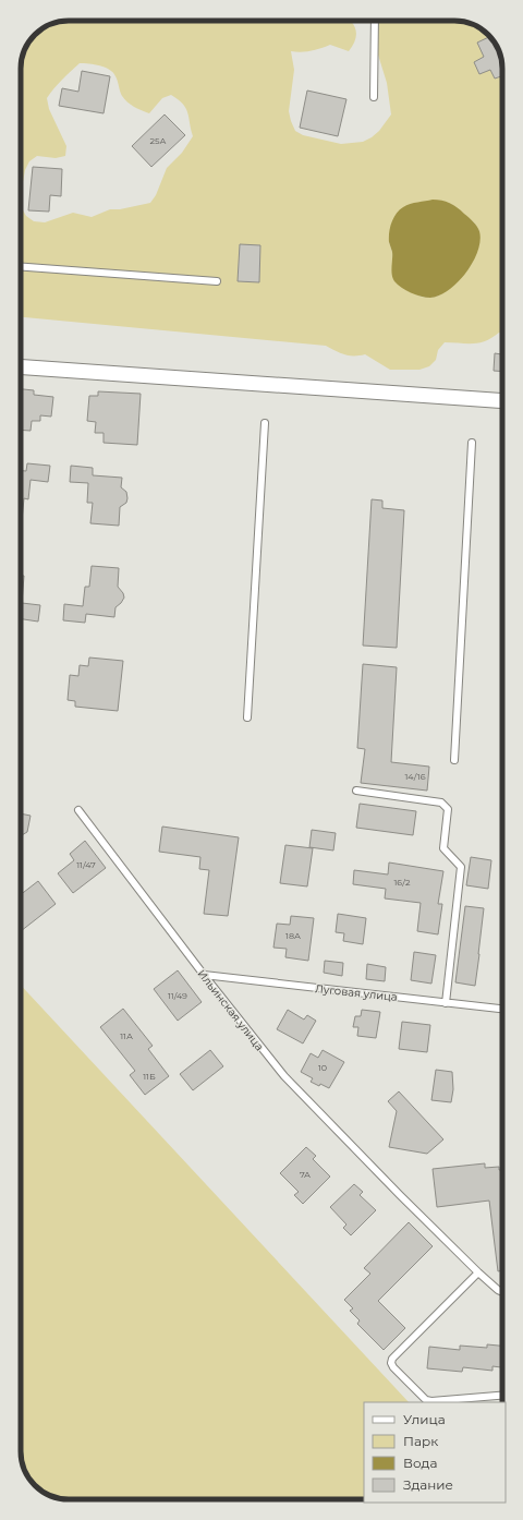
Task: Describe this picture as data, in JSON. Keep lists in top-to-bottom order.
{
  "streets": {
    "lane": ["Луговая улица", "Ильинская улица"]
  },
  "crossings": [
    ["Луговая улица", "Ильинская улица"]
  ],
  "house_numbers": [
    "25А",
    "14/16",
    "11/47",
    "16/2",
    "18А",
    "11/49",
    "11А",
    "10",
    "11Б",
    "7А"
  ],
  "legend": [
    "Улица",
    "Парк",
    "Вода",
    "Здание"
  ]
}
